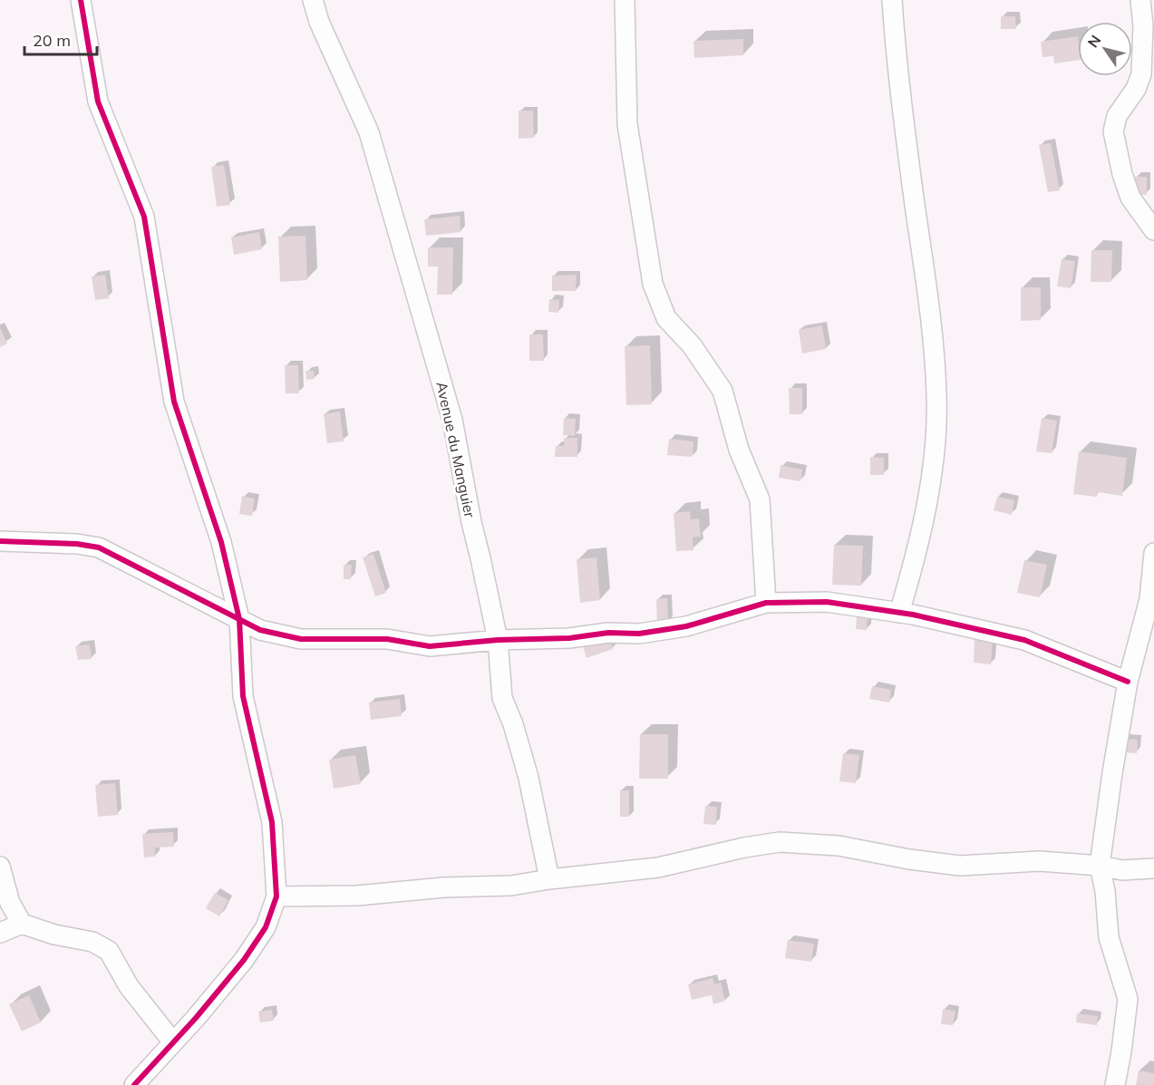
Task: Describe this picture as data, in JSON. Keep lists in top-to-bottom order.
{
  "streets": {
    "street": ["Avenue du Manguier"]
  },
  "scale_bar": "20 m",
  "north": "top left"
}
